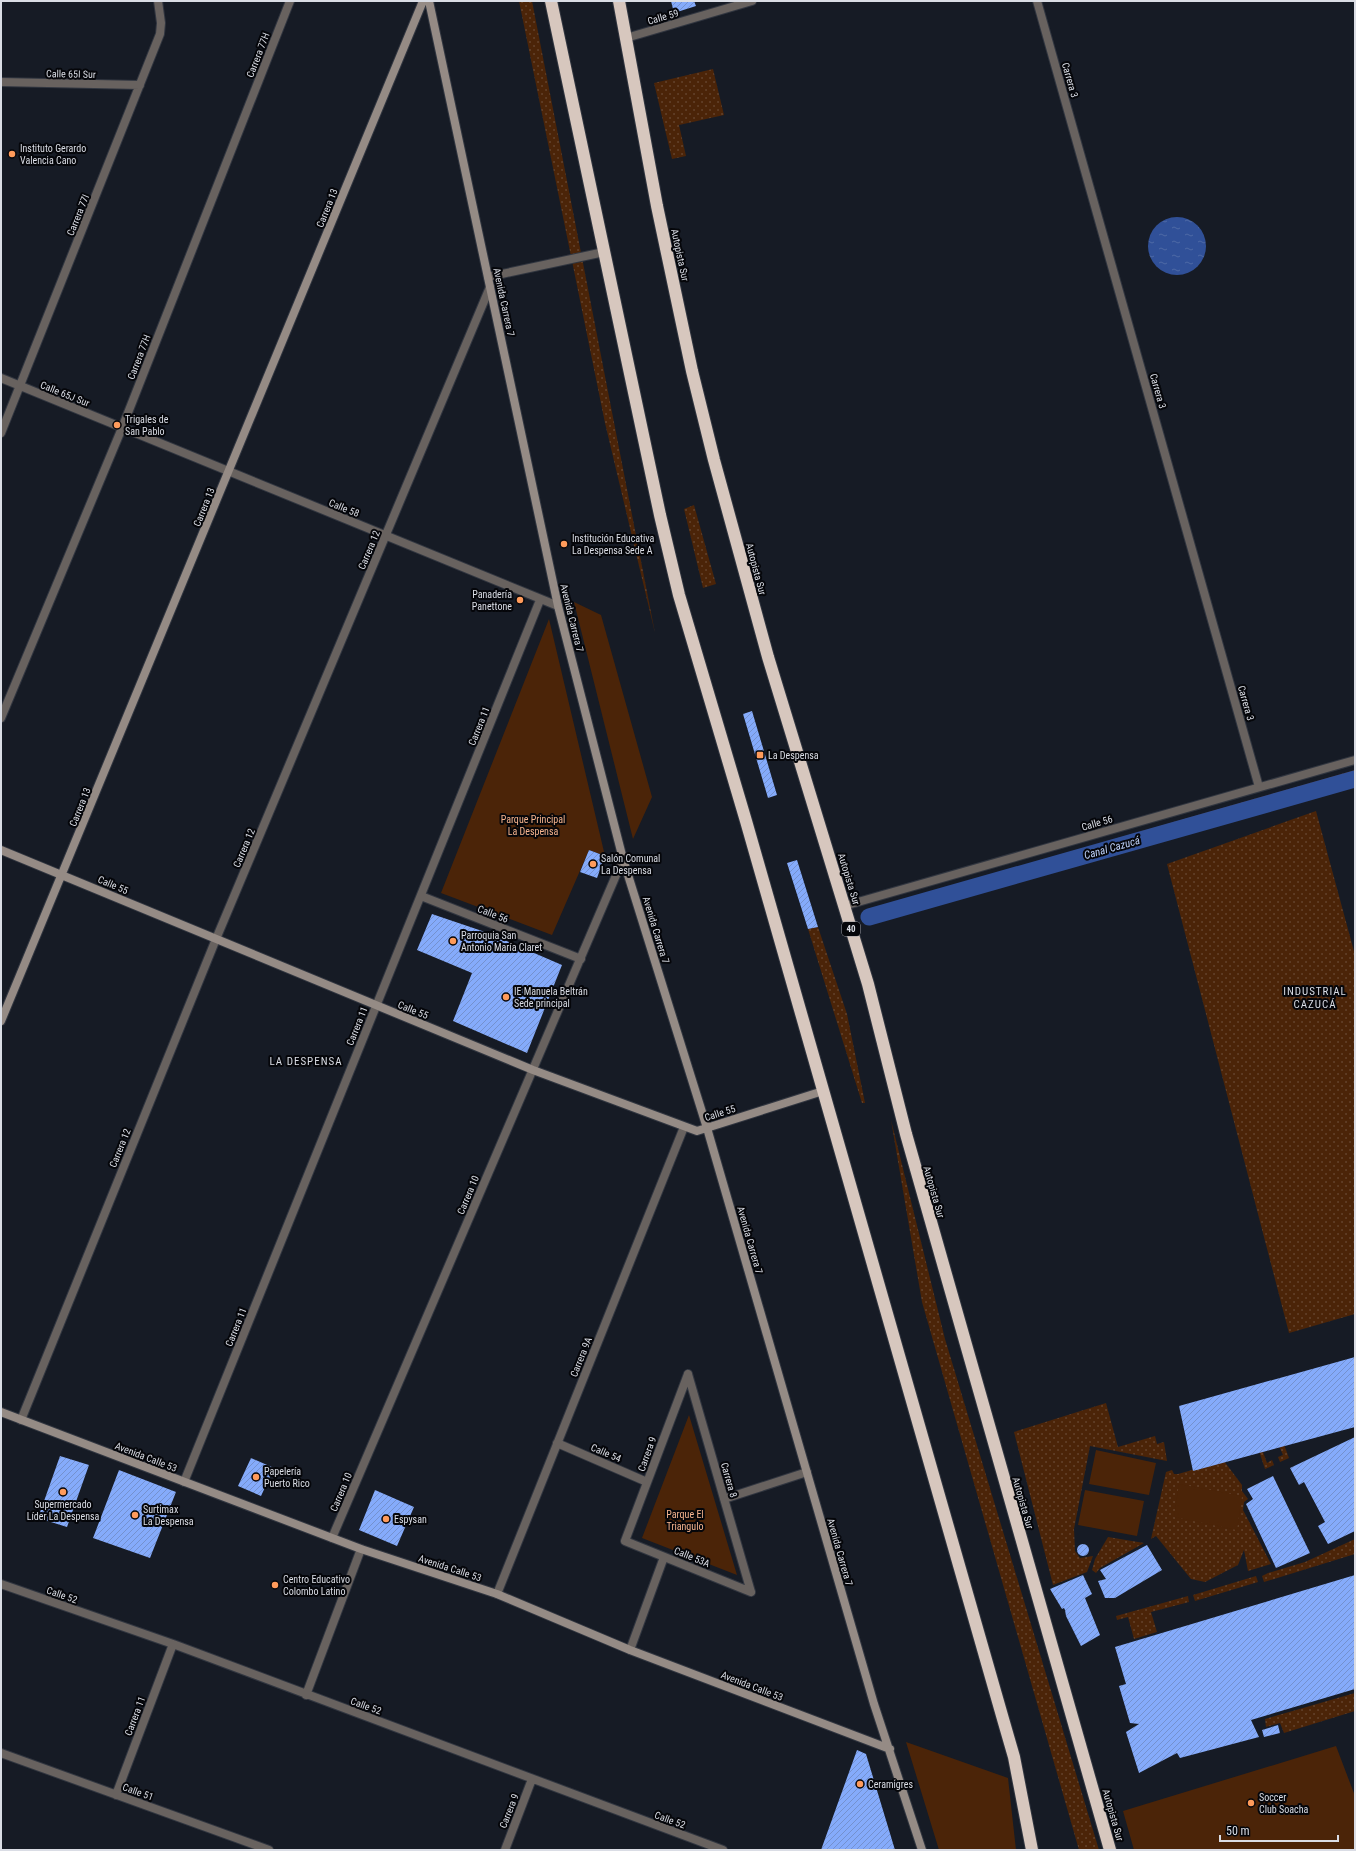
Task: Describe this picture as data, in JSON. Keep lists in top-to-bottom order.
{
  "streets": {
    "highway": ["Autopista Sur", "40"],
    "street": [
      "Calle 59",
      "Carrera 77H",
      "Calle 65I Sur",
      "Carrera 3",
      "Carrera 13",
      "Carrera 77I",
      "Avenida Carrera 7",
      "Calle 65J Sur",
      "Calle 58",
      "Carrera 12",
      "Carrera 11",
      "Calle 56",
      "Calle 55",
      "Carrera 10",
      "Carrera 9A",
      "Calle 54",
      "Carrera 9",
      "Avenida Calle 53",
      "Carrera 8",
      "Calle 53A",
      "Calle 52",
      "Calle 51"
    ]
  },
  "crossings": [
    ["Calle 59", "Autopista Sur"],
    ["Carrera 77H", "Calle 65J Sur"],
    ["Carrera 77H", "Calle 58"],
    ["Calle 65I Sur", "Carrera 77I"],
    ["Carrera 3", "Calle 56"],
    ["Carrera 13", "Calle 58"],
    ["Carrera 13", "Calle 55"],
    ["Carrera 77I", "Calle 65J Sur"],
    ["Autopista Sur", "Calle 56"],
    ["Avenida Carrera 7", "Calle 58"],
    ["Avenida Carrera 7", "Carrera 12"],
    ["Avenida Carrera 7", "Calle 55"],
    ["Avenida Carrera 7", "Carrera 10"],
    ["Avenida Carrera 7", "Avenida Calle 53"],
    ["Calle 65J Sur", "Calle 58"],
    ["Calle 58", "Carrera 12"],
    ["Calle 58", "Carrera 11"],
    ["Carrera 12", "Calle 55"],
    ["Carrera 12", "Avenida Calle 53"],
    ["Carrera 11", "Calle 56"],
    ["Carrera 11", "Calle 55"],
    ["Carrera 11", "Avenida Calle 53"],
    ["Carrera 11", "Calle 52"],
    ["Carrera 11", "Calle 51"],
    ["Calle 56", "Carrera 10"],
    ["Calle 55", "Carrera 10"],
    ["Calle 55", "Carrera 9A"],
    ["Carrera 10", "Avenida Calle 53"],
    ["Carrera 9A", "Calle 54"],
    ["Carrera 9A", "Avenida Calle 53"],
    ["Calle 54", "Carrera 9"],
    ["Carrera 9", "Carrera 8"],
    ["Carrera 9", "Calle 53A"],
    ["Carrera 9", "Calle 52"],
    ["Carrera 8", "Calle 53A"]
  ],
  "districts": ["INDUSTRIAL CAZUCÁ", "LA DESPENSA"],
  "water": ["Canal Cazucá"],
  "parks": ["Parque Principal La Despensa", "Parque El Triangulo"],
  "places": {
    "other": [
      "Instituto Gerardo Valencia Cano",
      "Trigales de San Pablo",
      "Institución Educativa La Despensa Sede A",
      "Panadería Panettone",
      "Salón Comunal La Despensa",
      "Parroquia San Antonio María Claret",
      "IE Manuela Beltrán Sede principal",
      "Papelería Puerto Rico",
      "Supermercado Líder La Despensa",
      "Surtimax La Despensa",
      "Espysan",
      "Centro Educativo Colombo Latino",
      "Ceramigres",
      "Soccer Club Soacha"
    ],
    "transit": ["La Despensa"]
  },
  "scale_bar": "50 m"
}
